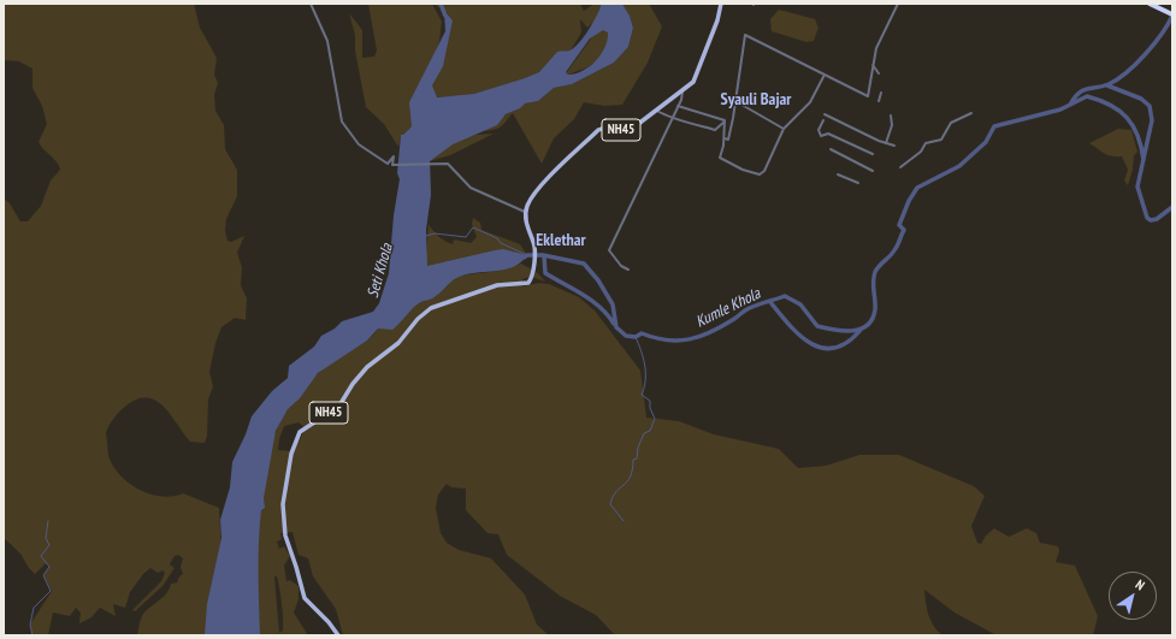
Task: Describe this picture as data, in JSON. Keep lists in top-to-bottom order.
{
  "streets": {
    "main road": ["NH45"]
  },
  "districts": ["Syauli Bajar", "Eklethar"],
  "water": ["Seti Khola", "Kumle Khola"],
  "north": "top right"
}
